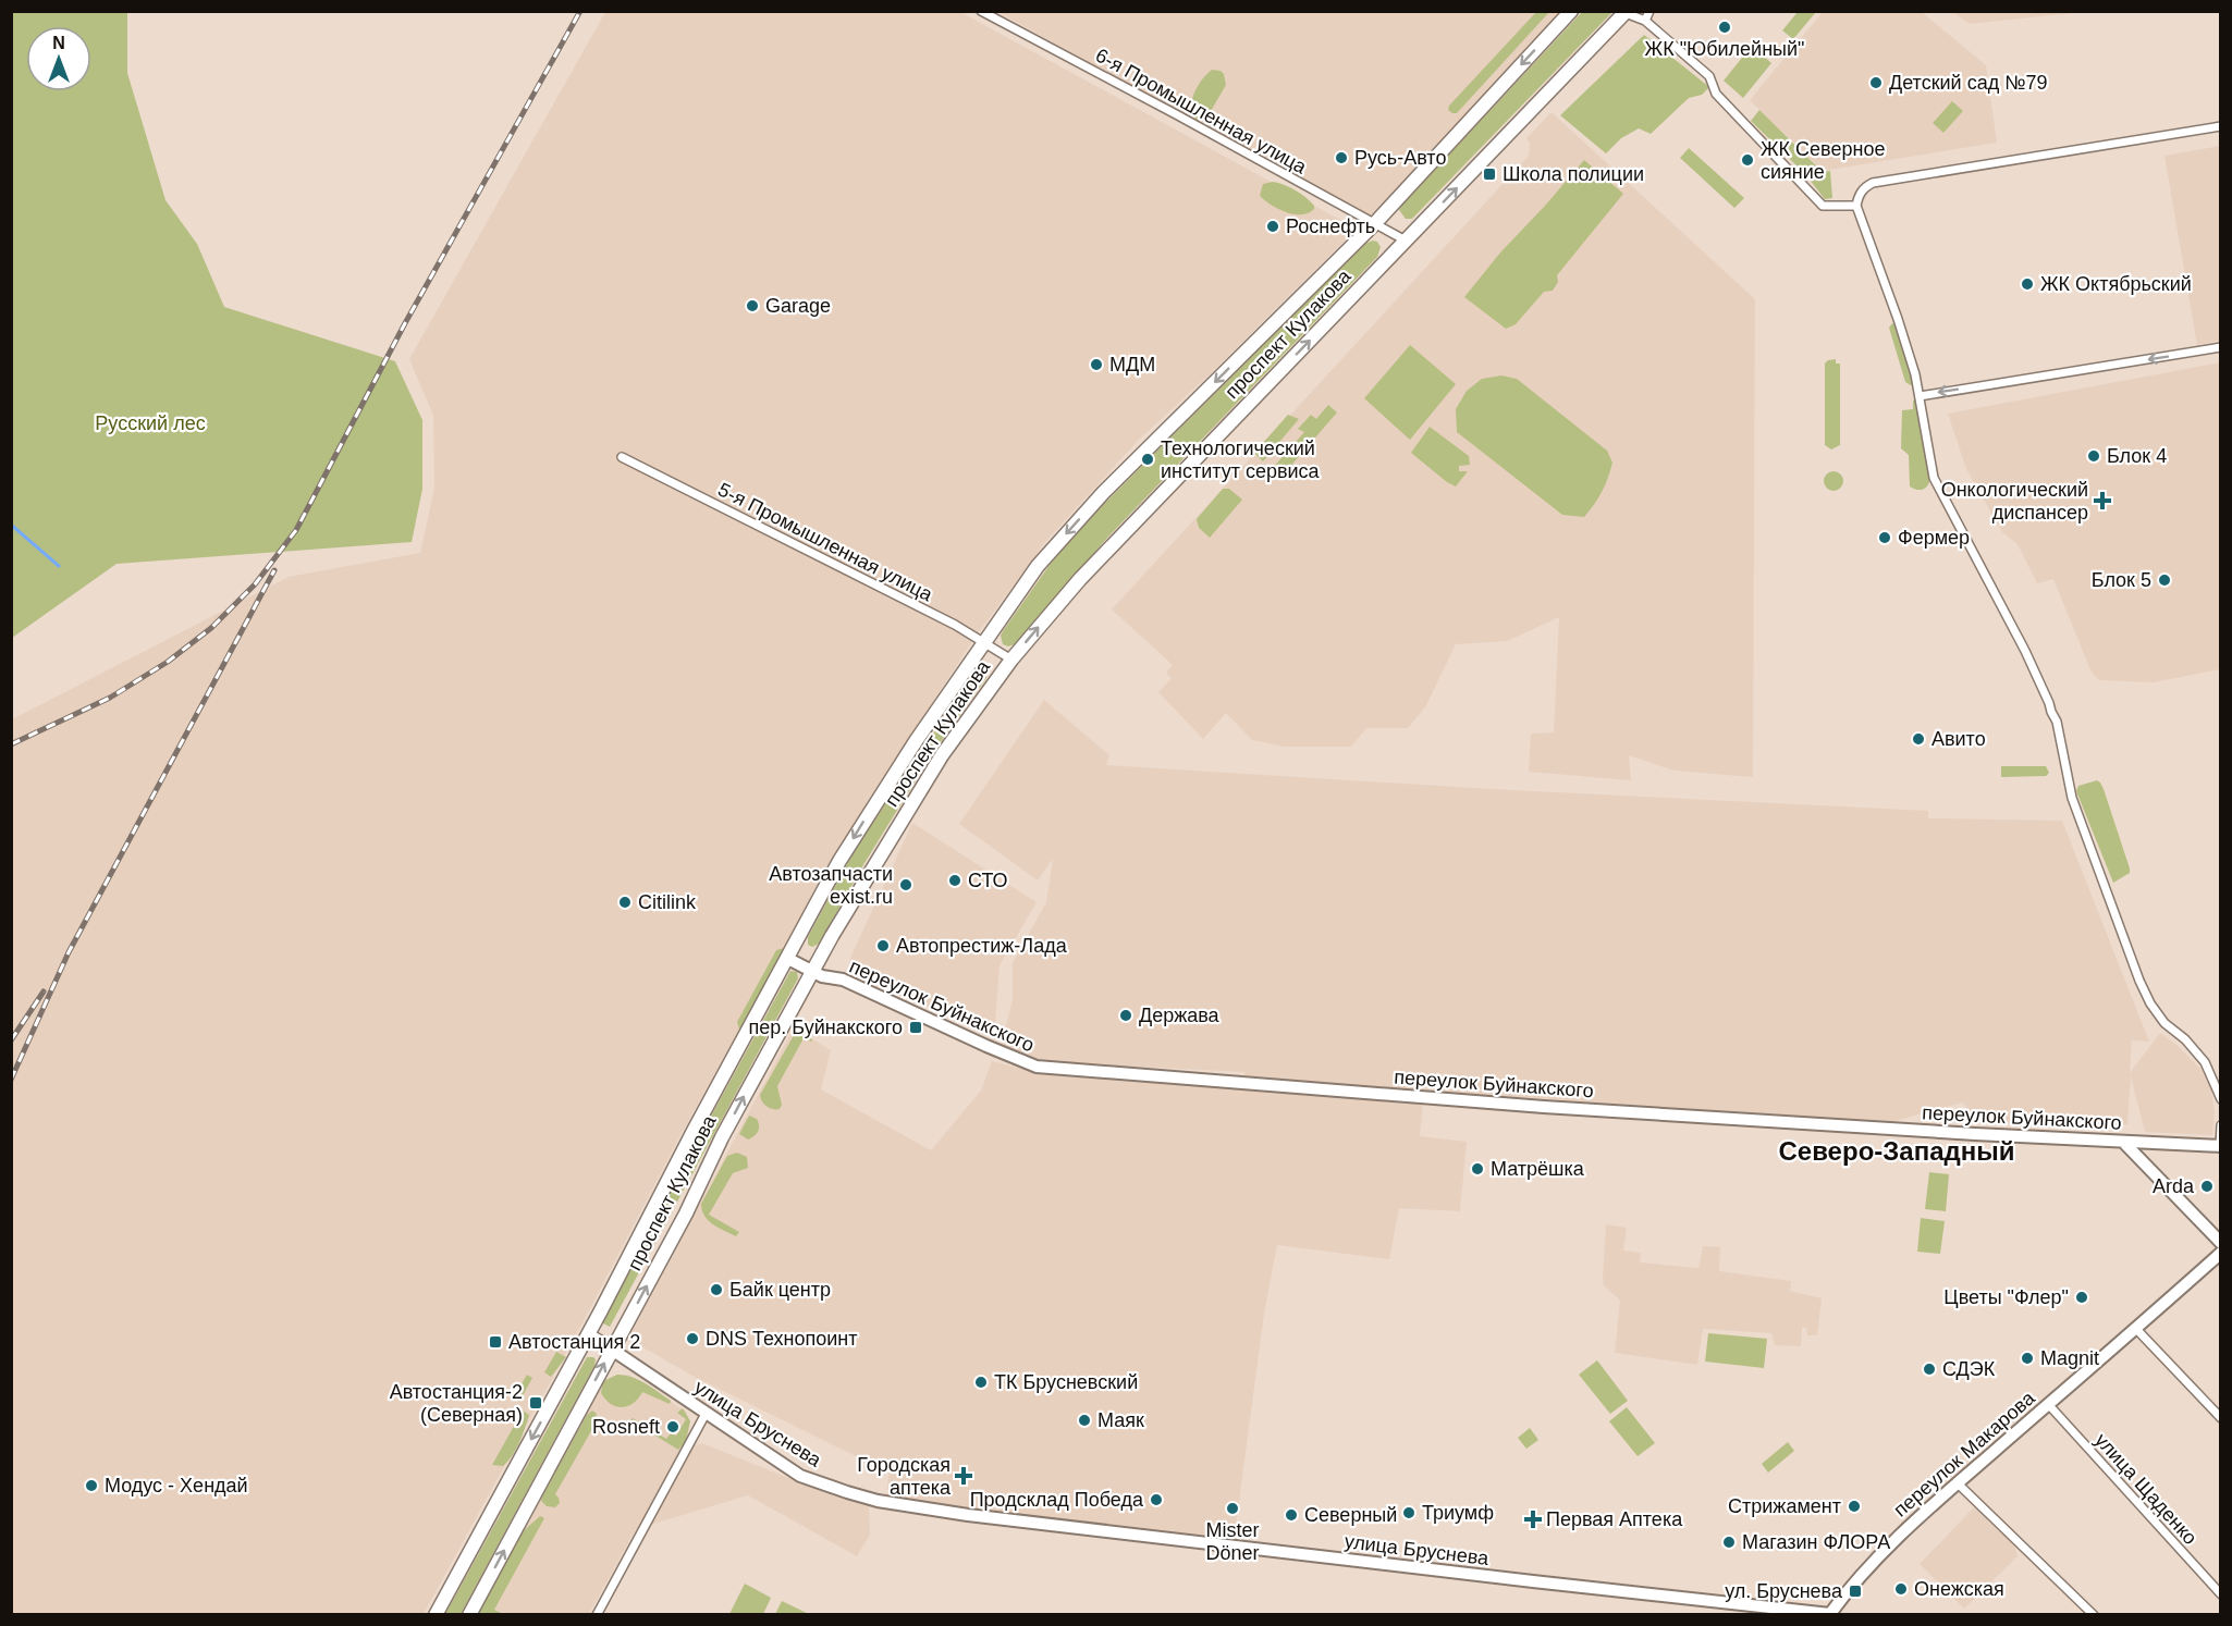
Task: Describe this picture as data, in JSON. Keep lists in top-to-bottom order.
{
  "streets": {
    "main road": ["проспект Кулакова"],
    "street": [
      "6-я Промышленная улица",
      "5-я Промышленная улица",
      "переулок Буйнакского",
      "улица Бруснева",
      "переулок Макарова",
      "улица Щаденко"
    ]
  },
  "crossings": [
    ["6-я Промышленная улица", "проспект Кулакова"],
    ["проспект Кулакова", "5-я Промышленная улица"],
    ["проспект Кулакова", "переулок Буйнакского"],
    ["проспект Кулакова", "улица Бруснева"],
    ["улица Бруснева", "переулок Макарова"],
    ["переулок Макарова", "улица Щаденко"]
  ],
  "districts": ["Северо-Западный"],
  "parks": ["Русский лес"],
  "places": {
    "other": [
      "ЖК \"Юбилейный\"",
      "Детский сад №79",
      "Русь-Авто",
      "ЖК Северное сияние",
      "Роснефть",
      "ЖК Октябрьский",
      "Garage",
      "МДМ",
      "Блок 4",
      "Технологический институт сервиса",
      "Фермер",
      "Блок 5",
      "Авито",
      "СТО",
      "Автозапчасти exist.ru",
      "Citilink",
      "Автопрестиж-Лада",
      "Держава",
      "Матрёшка",
      "Arda",
      "Байк центр",
      "Цветы \"Флер\"",
      "DNS Технопоинт",
      "Magnit",
      "СДЭК",
      "ТК Брусневский",
      "Маяк",
      "Rosneft",
      "Модус - Хендай",
      "Продсклад Победа",
      "Стрижамент",
      "Mister Döner",
      "Триумф",
      "Северный",
      "Магазин ФЛОРА",
      "Онежская"
    ],
    "transit": [
      "Школа полиции",
      "пер. Буйнакского",
      "Автостанция 2",
      "Автостанция-2 (Северная)",
      "ул. Бруснева"
    ],
    "health": ["Онкологический диспансер", "Городская аптека", "Первая Аптека"]
  },
  "north": "top"
}
